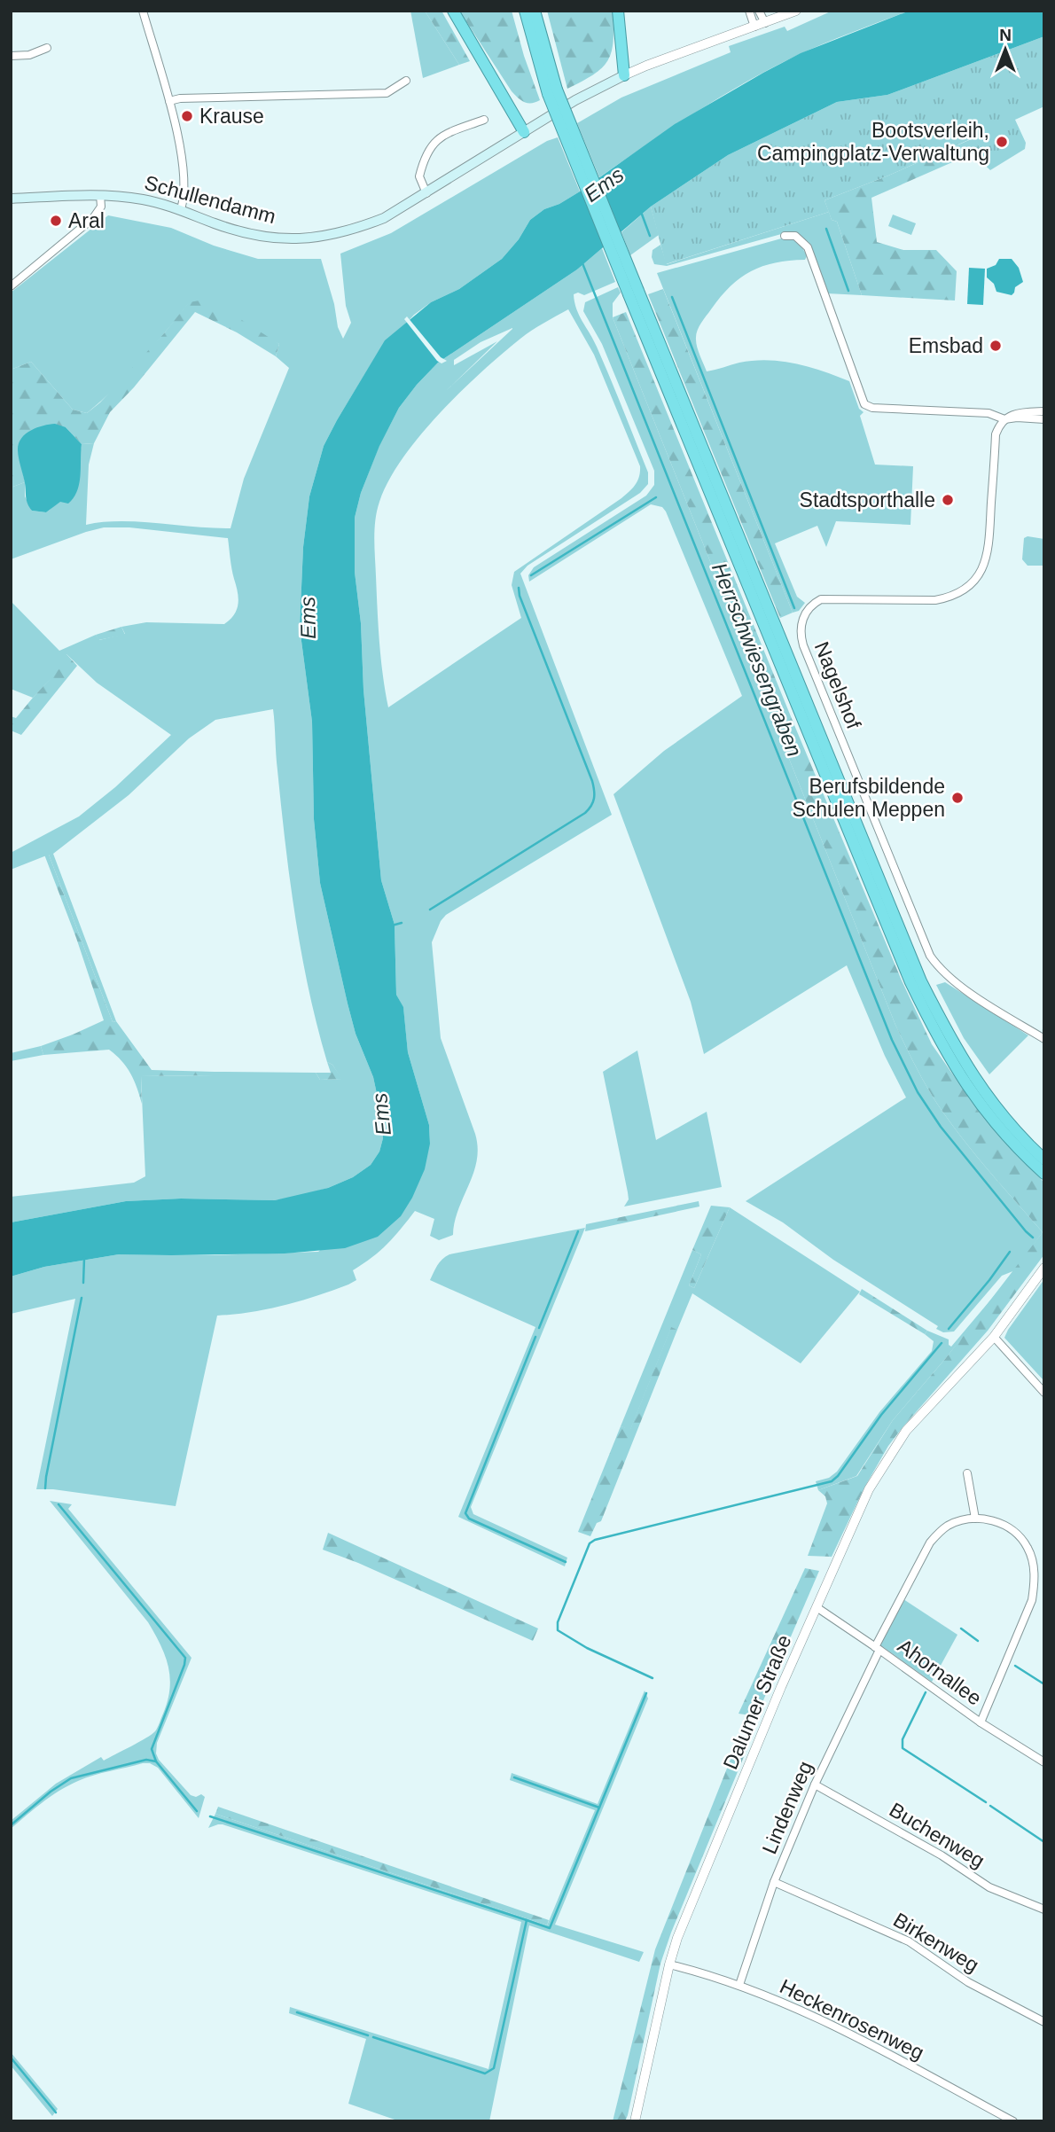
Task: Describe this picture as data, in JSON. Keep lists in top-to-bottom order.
{
  "streets": {
    "main road": ["Schullendamm"],
    "street": [
      "Nagelshof",
      "Ahornallee",
      "Dalumer Straße",
      "Lindenweg",
      "Buchenweg",
      "Birkenweg",
      "Heckenrosenweg"
    ]
  },
  "crossings": [
    ["Ahornallee", "Dalumer Straße"],
    ["Ahornallee", "Lindenweg"],
    ["Dalumer Straße", "Heckenrosenweg"],
    ["Lindenweg", "Buchenweg"],
    ["Lindenweg", "Birkenweg"],
    ["Lindenweg", "Heckenrosenweg"]
  ],
  "water": ["Ems", "Herrschwiesengraben"],
  "places": [
    "Krause",
    "Bootsverleih, Campingplatz-Verwaltung",
    "Aral",
    "Emsbad",
    "Stadtsporthalle",
    "Berufsbildende Schulen Meppen"
  ],
  "north": "top"
}
